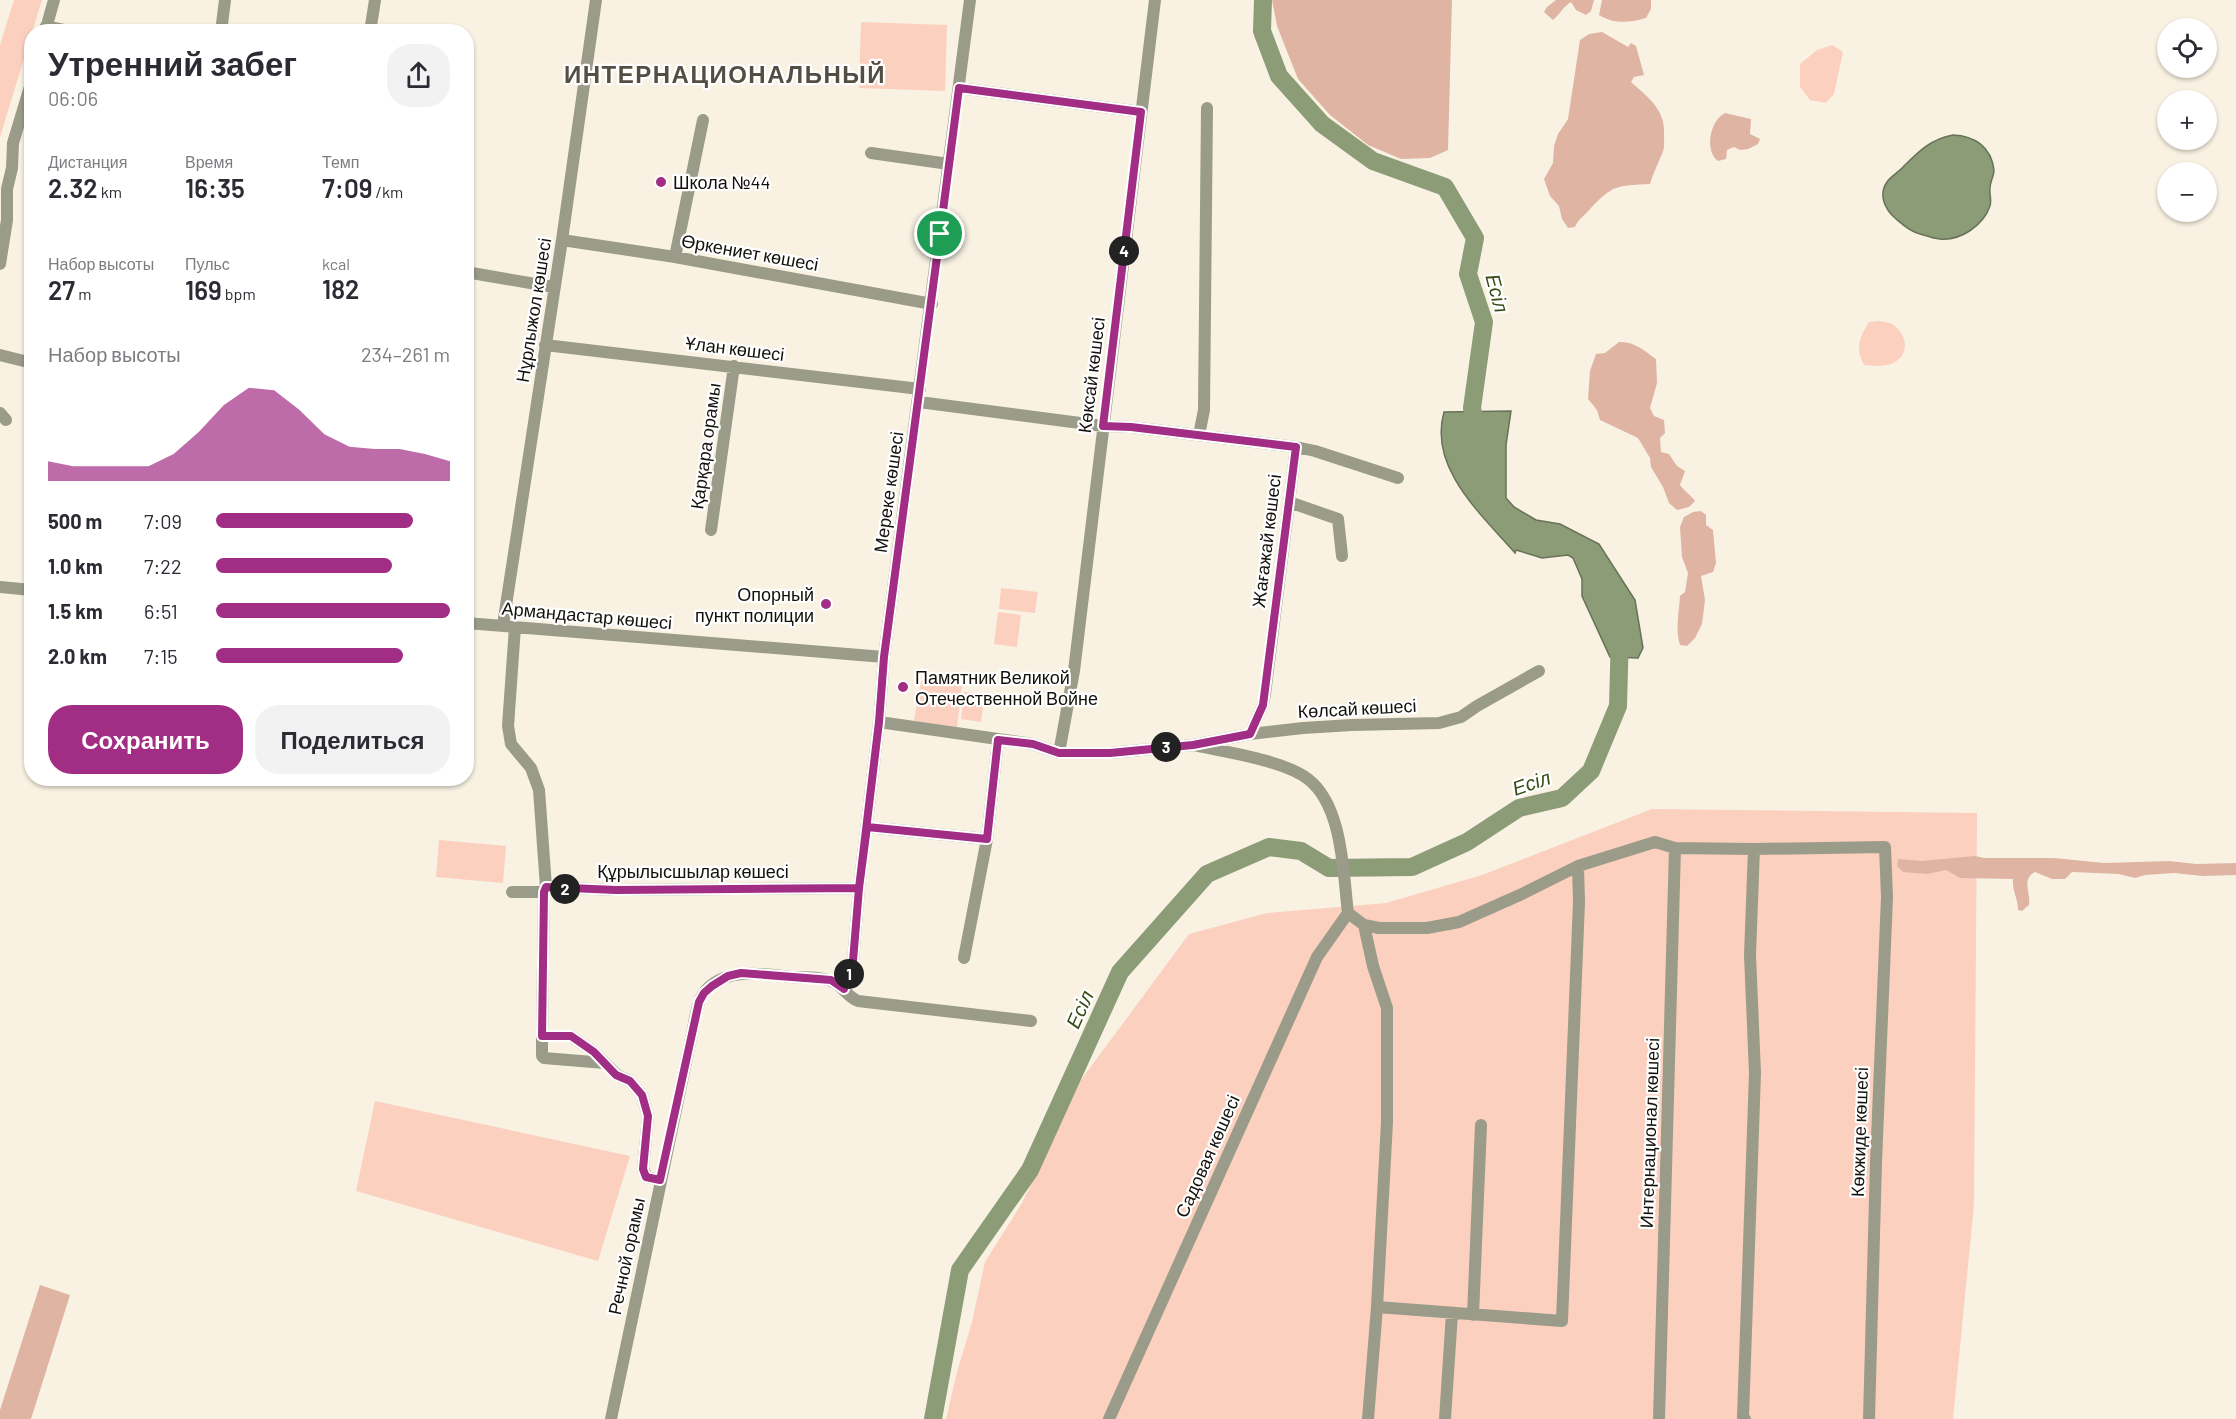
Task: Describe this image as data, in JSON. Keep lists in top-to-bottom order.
{
  "streets": {
    "street": [
      "Өркениет көшесі",
      "Нұрлыжол көшесі",
      "Ұлан көшесі",
      "Көксай көшесі",
      "Қарқара орамы",
      "Мереке көшесі",
      "Жағажай көшесі",
      "Армандастар көшесі",
      "Көлсай көшесі",
      "Құрылысшылар көшесі",
      "Көкжиде көшесі",
      "Интернационал көшесі",
      "Садовая көшесі",
      "Речной орамы"
    ]
  },
  "crossings": [
    ["Өркениет көшесі", "Нұрлыжол көшесі"],
    ["Өркениет көшесі", "Мереке көшесі"],
    ["Нұрлыжол көшесі", "Ұлан көшесі"],
    ["Нұрлыжол көшесі", "Армандастар көшесі"],
    ["Ұлан көшесі", "Көксай көшесі"],
    ["Ұлан көшесі", "Қарқара орамы"],
    ["Ұлан көшесі", "Мереке көшесі"],
    ["Көксай көшесі", "Көлсай көшесі"],
    ["Мереке көшесі", "Армандастар көшесі"],
    ["Мереке көшесі", "Көлсай көшесі"],
    ["Мереке көшесі", "Құрылысшылар көшесі"],
    ["Мереке көшесі", "Речной орамы"],
    ["Жағажай көшесі", "Көлсай көшесі"]
  ],
  "districts": ["ИНТЕРНАЦИОНАЛЬНЫЙ"],
  "water": ["Есіл"],
  "places": ["Школа №44", "Опорный пункт полиции", "Памятник Великой Отечественной Войне"],
  "page": {
    "map_buttons": ["+", "−"],
    "heading": ["Утренний забег", "06:06"],
    "stats": [
      ["Дистанция", "2.32 km"],
      ["Время", "16:35"],
      ["Темп", "7:09 /km"],
      ["Набор высоты", "27 m"],
      ["Пульс", "169 bpm"],
      ["kcal", "182"]
    ],
    "pins": [
      "4",
      "3",
      "2",
      "1"
    ],
    "chart": ["Набор высоты", "234–261 m"],
    "list": [
      {
        "name": "500 m",
        "note": "7:09"
      },
      {
        "name": "1.0 km",
        "note": "7:22"
      },
      {
        "name": "1.5 km",
        "note": "6:51"
      },
      {
        "name": "2.0 km",
        "note": "7:15"
      }
    ],
    "buttons": ["Сохранить", "Поделиться"]
  }
}
